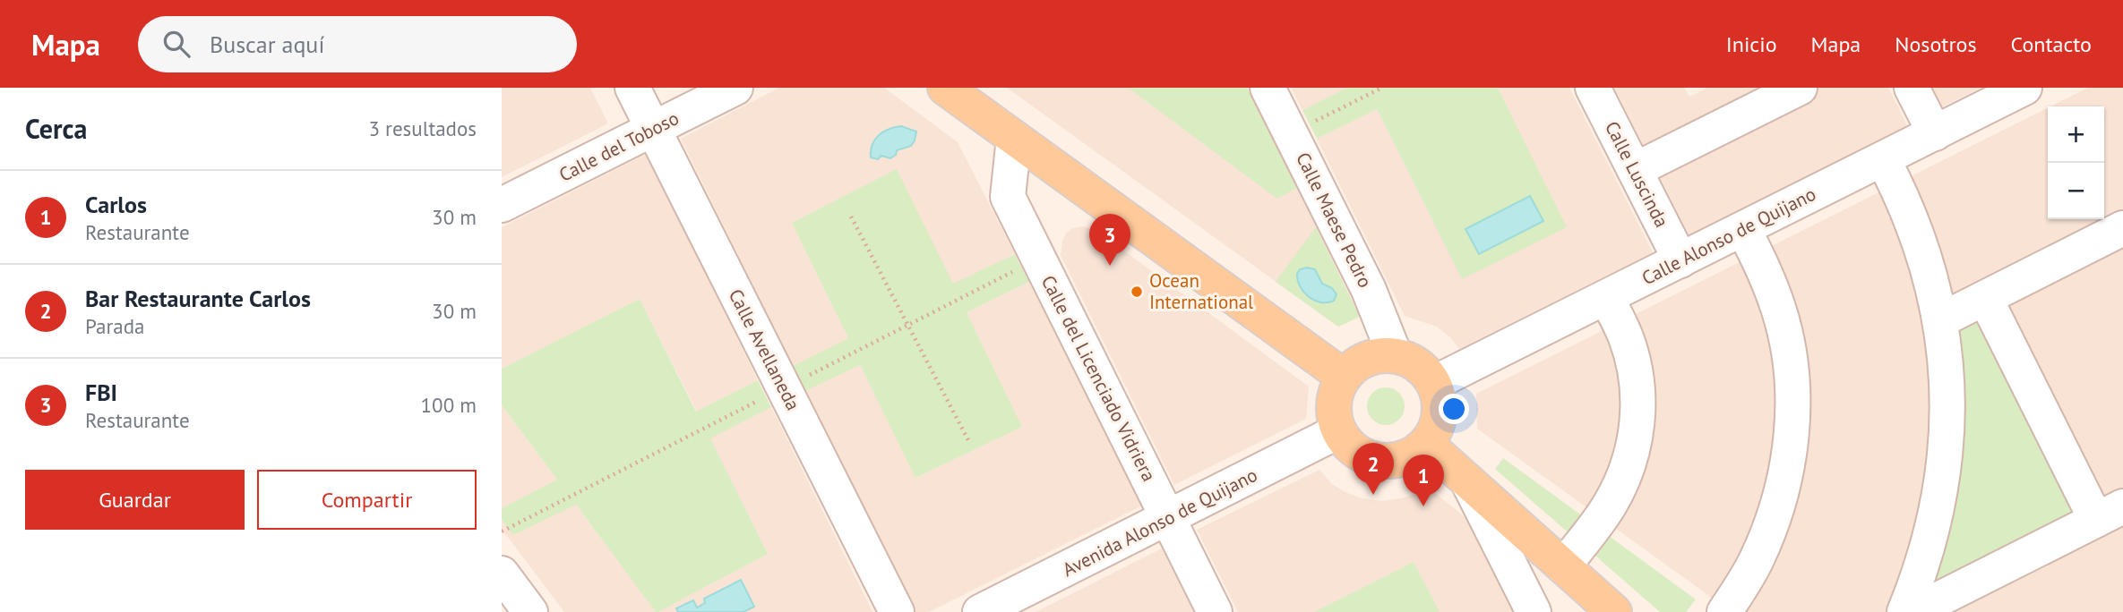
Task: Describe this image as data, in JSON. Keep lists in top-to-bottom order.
{
  "streets": {
    "street": [
      "Calle del Toboso",
      "Calle Luscinda",
      "Calle Maese Pedro",
      "Calle Alonso de Quijano",
      "Calle Avellaneda",
      "Calle del Licenciado Vidriera",
      "Avenida Alonso de Quijano"
    ]
  },
  "crossings": [
    ["Calle del Toboso", "Calle Avellaneda"],
    ["Calle Luscinda", "Calle Alonso de Quijano"],
    ["Calle Maese Pedro", "Calle Alonso de Quijano"],
    ["Calle Maese Pedro", "Avenida Alonso de Quijano"],
    ["Calle Alonso de Quijano", "Avenida Alonso de Quijano"],
    ["Calle del Licenciado Vidriera", "Avenida Alonso de Quijano"]
  ],
  "places": ["Ocean International"],
  "page": {
    "header": "Mapa",
    "search": "Buscar aquí",
    "nav": [
      "Inicio",
      "Mapa",
      "Nosotros",
      "Contacto"
    ],
    "heading": ["Cerca", "3 resultados"],
    "map_buttons": ["+", "−"],
    "list": [
      {
        "mark": "1",
        "name": "Carlos",
        "note": "Restaurante",
        "value": "30 m"
      },
      {
        "mark": "2",
        "name": "Bar Restaurante Carlos",
        "note": "Parada",
        "value": "30 m"
      },
      {
        "mark": "3",
        "name": "FBI",
        "note": "Restaurante",
        "value": "100 m"
      }
    ],
    "pins": ["3", "2", "1"],
    "buttons": ["Guardar", "Compartir"]
  }
}
